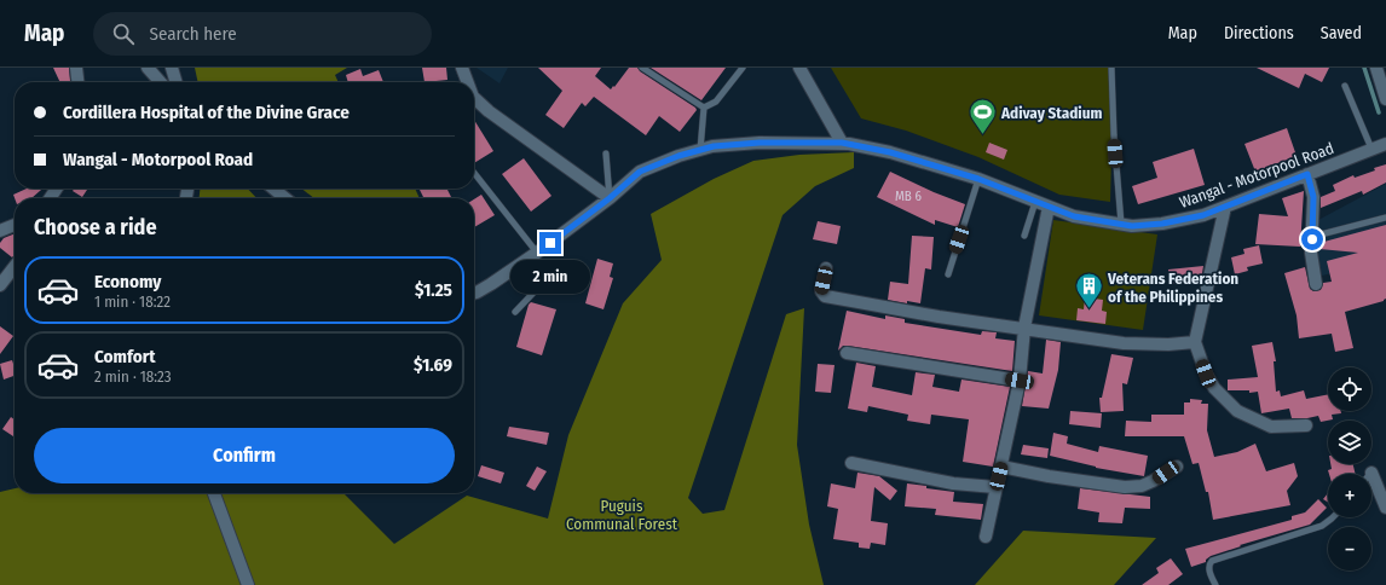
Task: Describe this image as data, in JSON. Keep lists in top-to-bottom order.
{
  "streets": {
    "street": ["Wangal - Motorpool Road"]
  },
  "parks": ["Puguis Communal Forest"],
  "places": {
    "sports": ["Adivay Stadium"],
    "building": ["Veterans Federation of the Philippines"]
  },
  "house_numbers": ["MB 6"],
  "page": {
    "header": "Map",
    "search": "Search here",
    "nav": ["Map", "Directions", "Saved"],
    "banner": ["Cordillera Hospital of the Divine Grace", "Wangal - Motorpool Road"],
    "heading": "Choose a ride",
    "list": [
      {
        "name": "Economy",
        "note": "1 min · 18:22",
        "value": "$1.25"
      },
      {
        "name": "Comfort",
        "note": "2 min · 18:23",
        "value": "$1.69"
      }
    ],
    "bubble": "2 min",
    "map_buttons": ["+", "−"],
    "buttons": "Confirm"
  }
}
